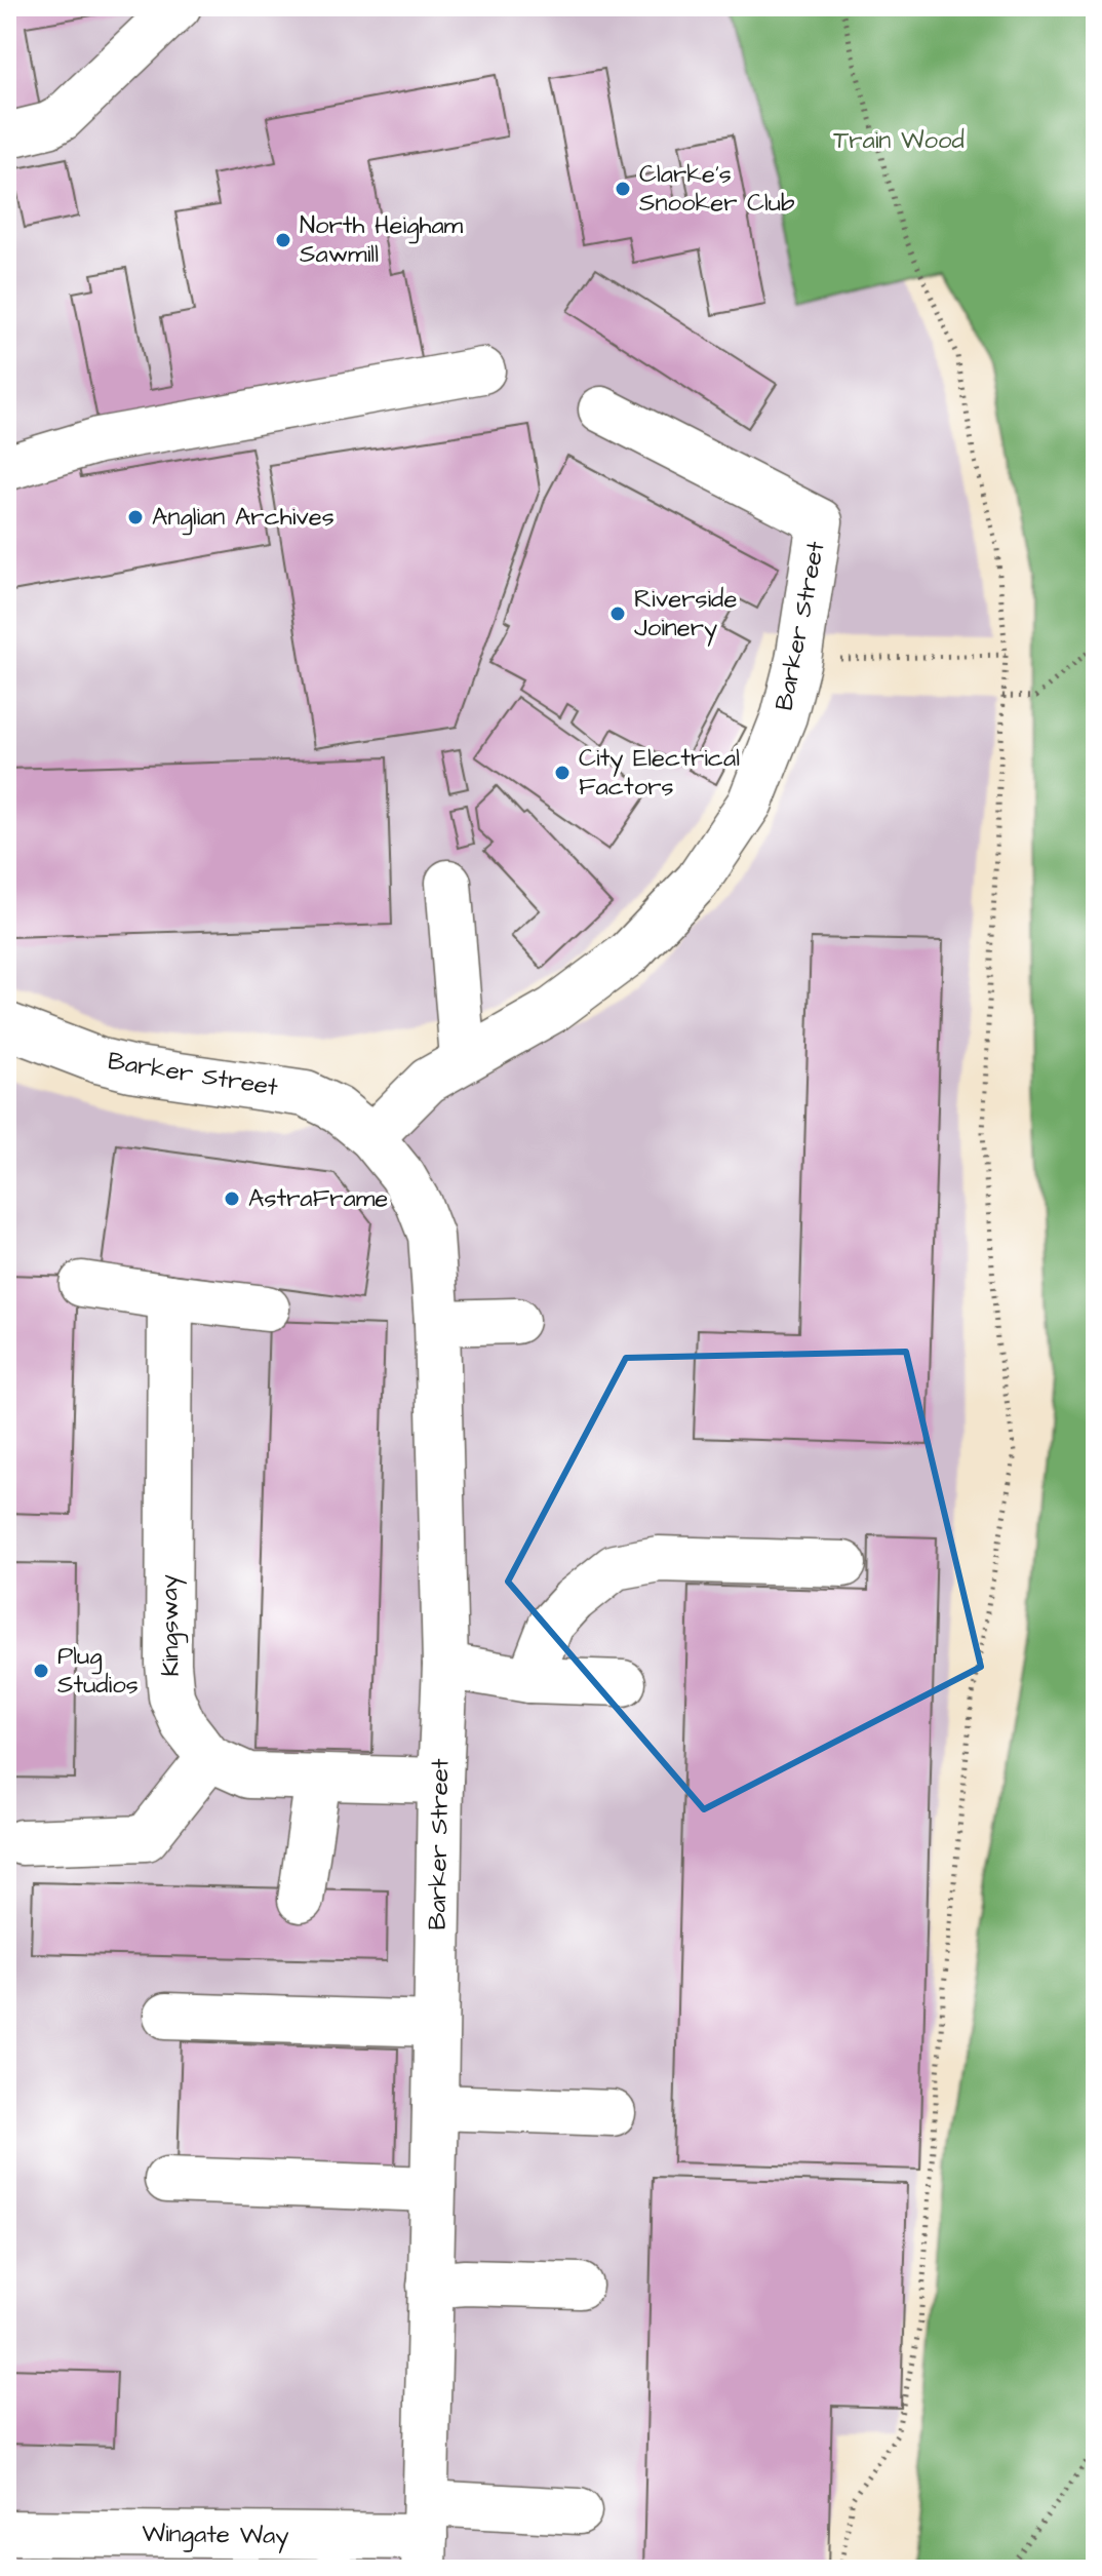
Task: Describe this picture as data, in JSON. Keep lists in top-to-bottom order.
{
  "streets": {
    "street": ["Barker Street", "Kingsway", "Wingate Way"]
  },
  "crossings": [
    ["Barker Street", "Kingsway"],
    ["Barker Street", "Wingate Way"]
  ],
  "parks": ["Train Wood"],
  "places": [
    "Clarke's Snooker Club",
    "North Heigham Sawmill",
    "Anglian Archives",
    "Riverside Joinery",
    "City Electrical Factors",
    "AstraFrame",
    "Plug Studios"
  ]
}
